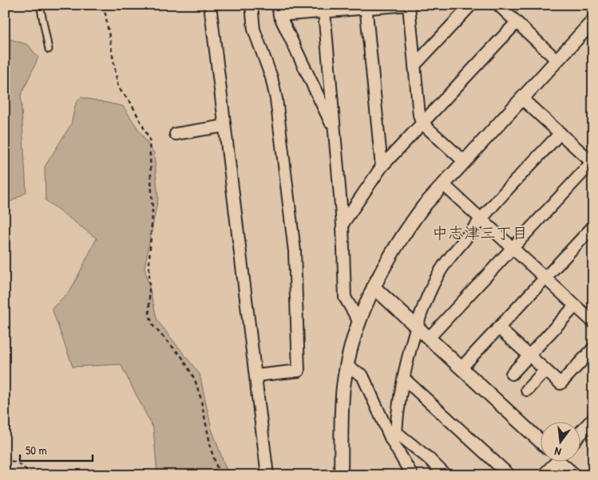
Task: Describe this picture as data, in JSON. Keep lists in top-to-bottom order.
{
  "districts": ["中志津三丁目"],
  "scale_bar": "50 m",
  "north": "bottom"
}
